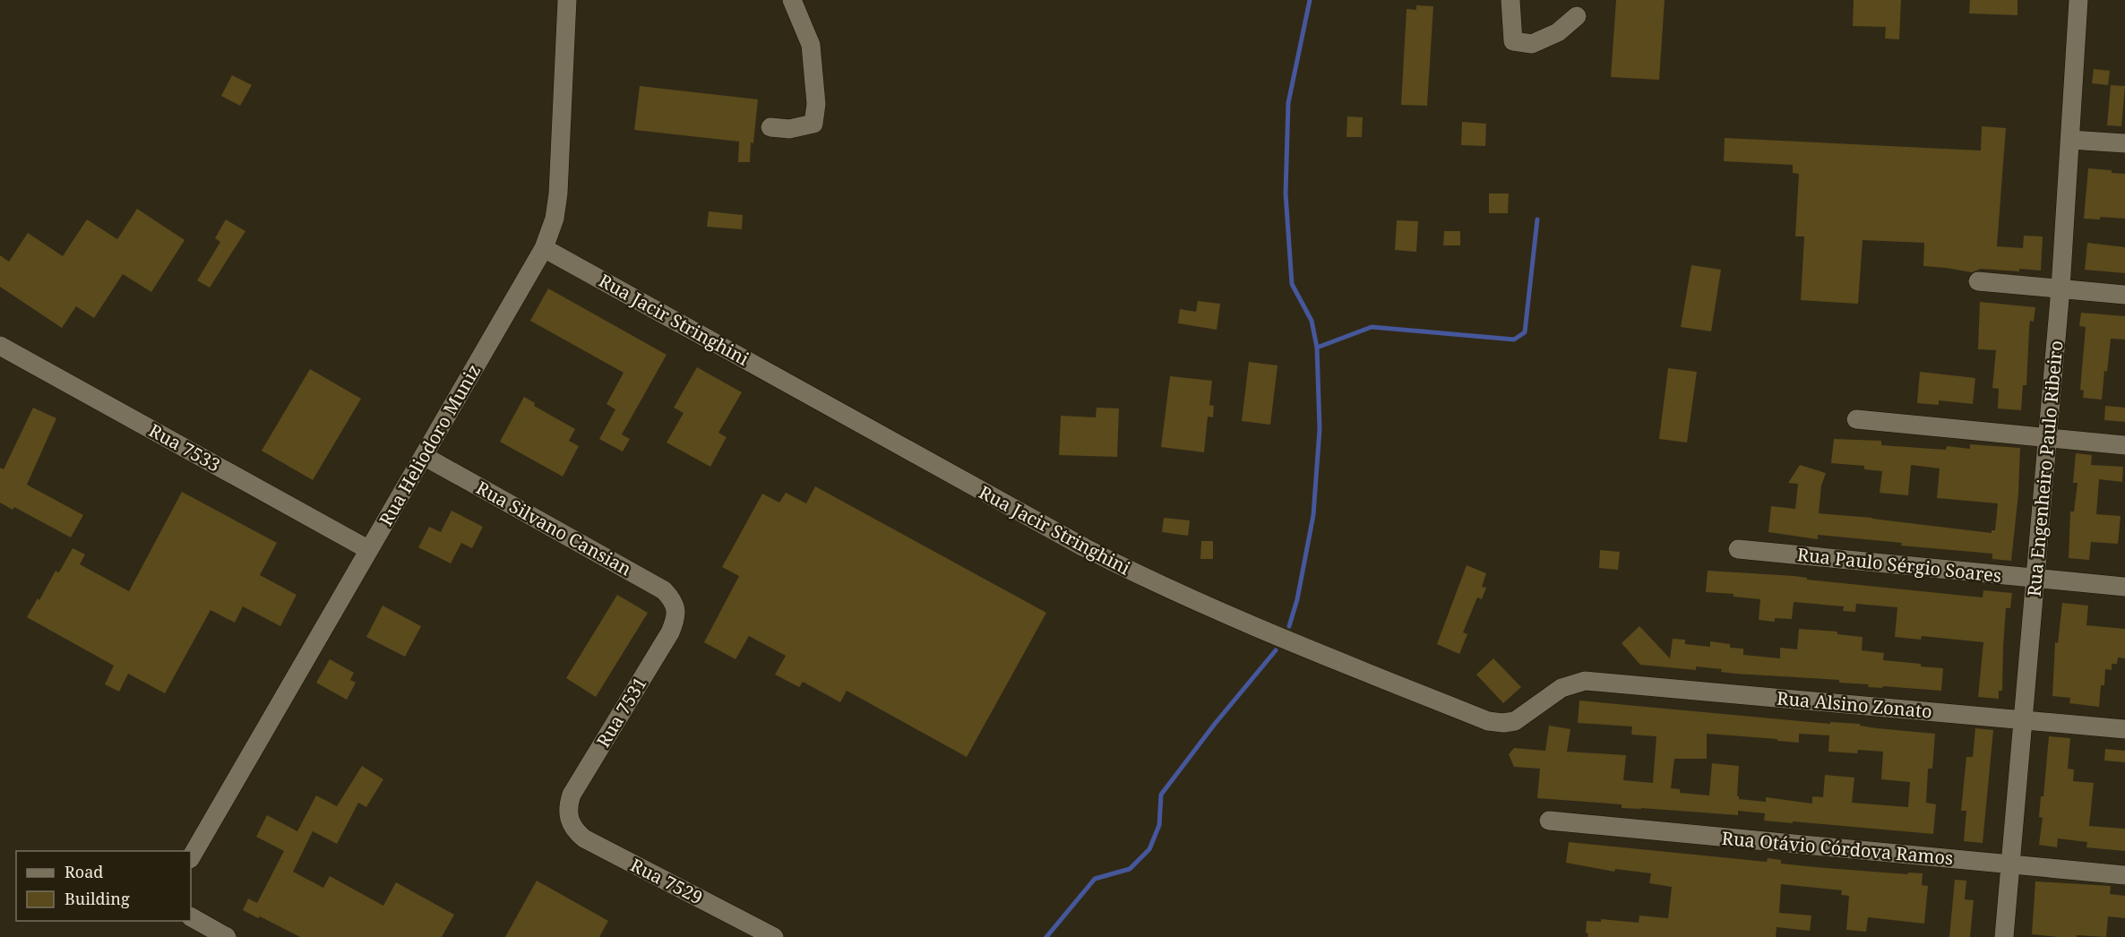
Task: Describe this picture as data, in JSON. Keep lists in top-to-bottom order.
{
  "streets": {
    "street": [
      "Rua Jacir Stringhini",
      "Rua Heliodoro Muniz",
      "Rua 7533",
      "Rua Engenheiro Paulo Ribeiro",
      "Rua Silvano Cansian",
      "Rua Paulo Sérgio Soares",
      "Rua Alsino Zonato",
      "Rua 7531",
      "Rua Otávio Córdova Ramos",
      "Rua 7529"
    ]
  },
  "crossings": [
    ["Rua Jacir Stringhini", "Rua Heliodoro Muniz"],
    ["Rua Jacir Stringhini", "Rua Alsino Zonato"],
    ["Rua Heliodoro Muniz", "Rua 7533"],
    ["Rua Heliodoro Muniz", "Rua Silvano Cansian"],
    ["Rua Engenheiro Paulo Ribeiro", "Rua Paulo Sérgio Soares"],
    ["Rua Engenheiro Paulo Ribeiro", "Rua Alsino Zonato"],
    ["Rua Engenheiro Paulo Ribeiro", "Rua Otávio Córdova Ramos"],
    ["Rua Silvano Cansian", "Rua 7531"],
    ["Rua 7531", "Rua 7529"]
  ],
  "legend": ["Road", "Building"]
}
